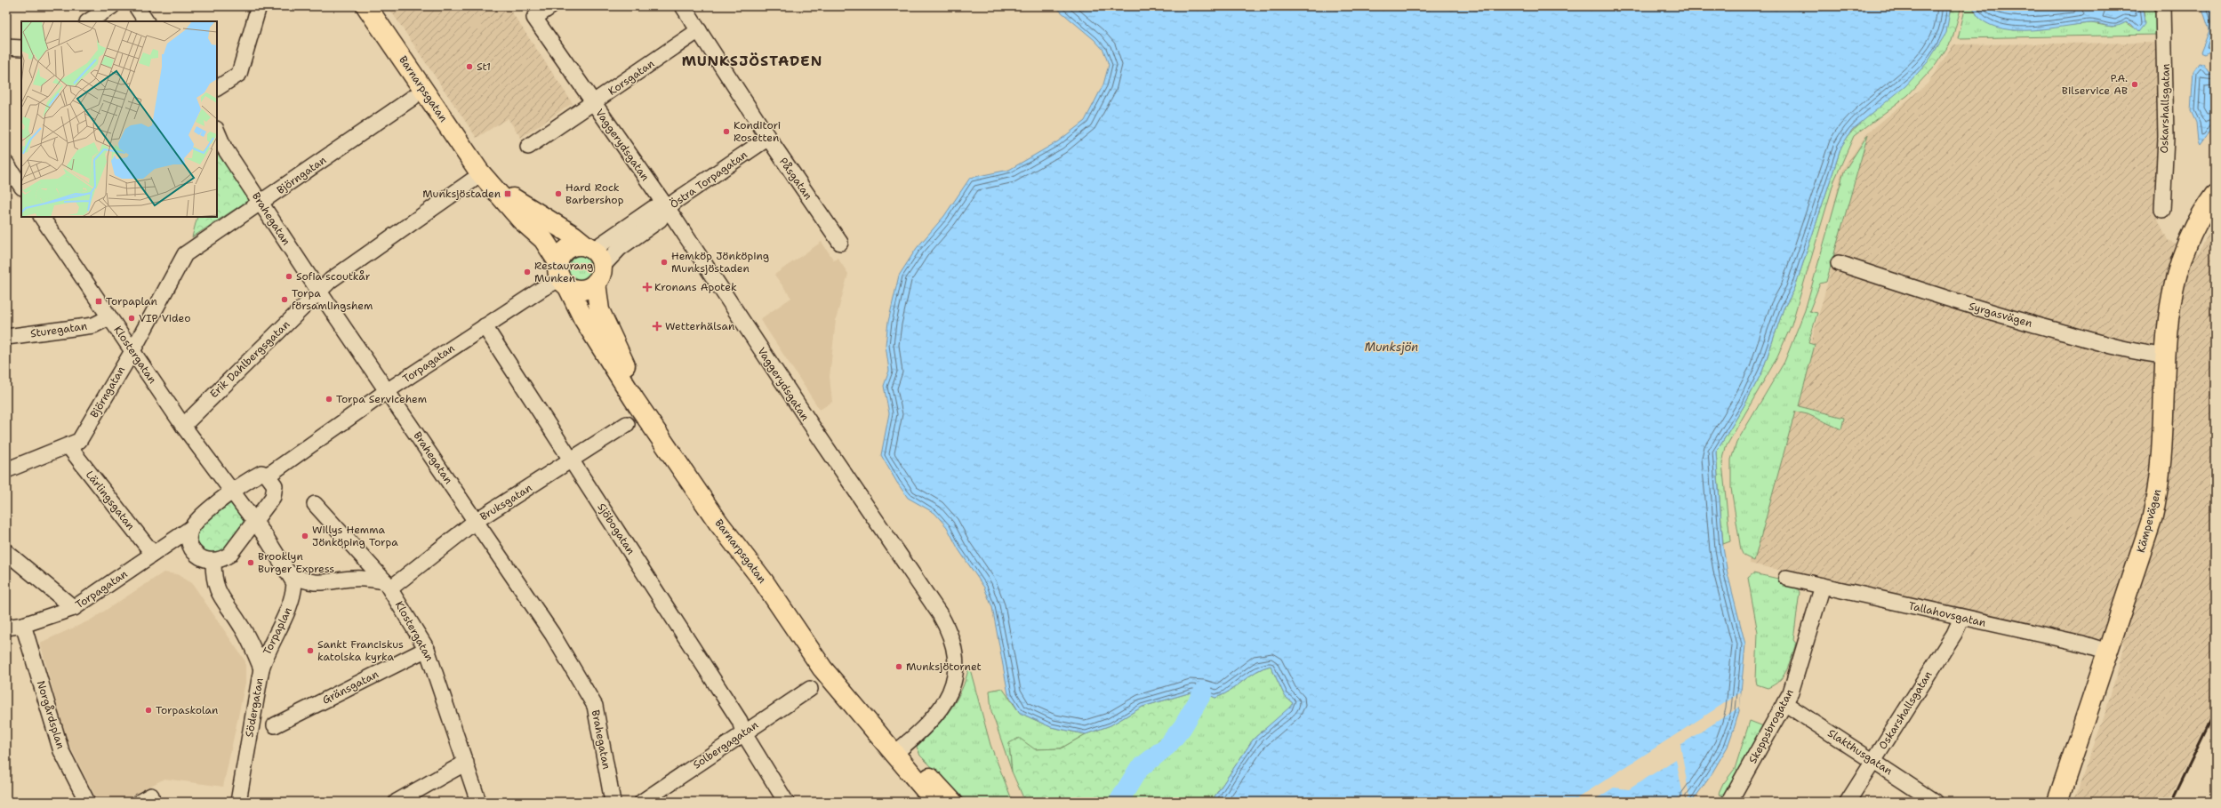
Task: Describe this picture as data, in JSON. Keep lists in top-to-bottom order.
{
  "streets": {
    "main road": ["Barnarpsgatan", "Kämpevägen"],
    "street": [
      "Korsgatan",
      "Oskarshallsgatan",
      "Vaggerydsgatan",
      "Björngatan",
      "Påsgatan",
      "Östra Torpagatan",
      "Brahegatan",
      "Syrgasvägen",
      "Sturegatan",
      "Klostergatan",
      "Erik Dahlbergsgatan",
      "Torpagatan",
      "Lärlingsgatan",
      "Bruksgatan",
      "Sjöbogatan",
      "Tallahovsgatan",
      "Torpaplan",
      "Gränsgatan",
      "Södergatan",
      "Norgårdsplan",
      "Skeppsbrogatan",
      "Solbergagatan",
      "Slakthusgatan"
    ]
  },
  "crossings": [
    ["Korsgatan", "Vaggerydsgatan"],
    ["Korsgatan", "Påsgatan"],
    ["Barnarpsgatan", "Vaggerydsgatan"],
    ["Barnarpsgatan", "Östra Torpagatan"],
    ["Barnarpsgatan", "Erik Dahlbergsgatan"],
    ["Barnarpsgatan", "Torpagatan"],
    ["Oskarshallsgatan", "Tallahovsgatan"],
    ["Oskarshallsgatan", "Slakthusgatan"],
    ["Vaggerydsgatan", "Östra Torpagatan"],
    ["Björngatan", "Brahegatan"],
    ["Björngatan", "Klostergatan"],
    ["Björngatan", "Lärlingsgatan"],
    ["Påsgatan", "Östra Torpagatan"],
    ["Östra Torpagatan", "Torpagatan"],
    ["Brahegatan", "Erik Dahlbergsgatan"],
    ["Brahegatan", "Torpagatan"],
    ["Brahegatan", "Bruksgatan"],
    ["Syrgasvägen", "Kämpevägen"],
    ["Sturegatan", "Klostergatan"],
    ["Klostergatan", "Erik Dahlbergsgatan"],
    ["Klostergatan", "Bruksgatan"],
    ["Klostergatan", "Torpaplan"],
    ["Klostergatan", "Gränsgatan"],
    ["Torpagatan", "Lärlingsgatan"],
    ["Torpagatan", "Sjöbogatan"],
    ["Torpagatan", "Norgårdsplan"],
    ["Bruksgatan", "Sjöbogatan"],
    ["Bruksgatan", "Torpaplan"],
    ["Kämpevägen", "Tallahovsgatan"],
    ["Sjöbogatan", "Solbergagatan"],
    ["Tallahovsgatan", "Skeppsbrogatan"],
    ["Torpaplan", "Södergatan"],
    ["Skeppsbrogatan", "Slakthusgatan"]
  ],
  "districts": ["MUNKSJÖSTADEN"],
  "water": ["Munksjön"],
  "places": {
    "other": [
      "St1",
      "P.A. Bilservice AB",
      "Konditori Rosetten",
      "Hard Rock Barbershop",
      "Hemköp Jönköping Munksjöstaden",
      "Restaurang Munken",
      "Sofia scoutkår",
      "Torpa församlingshem",
      "VIP Video",
      "Torpa Servicehem",
      "Willys Hemma Jönköping Torpa",
      "Brooklyn Burger Express",
      "Sankt Franciskus katolska kyrka",
      "Munksjötornet",
      "Torpaskolan"
    ],
    "transit": ["Munksjöstaden", "Torpaplan"],
    "health": ["Kronans Apotek", "Wetterhälsan"]
  }
}
